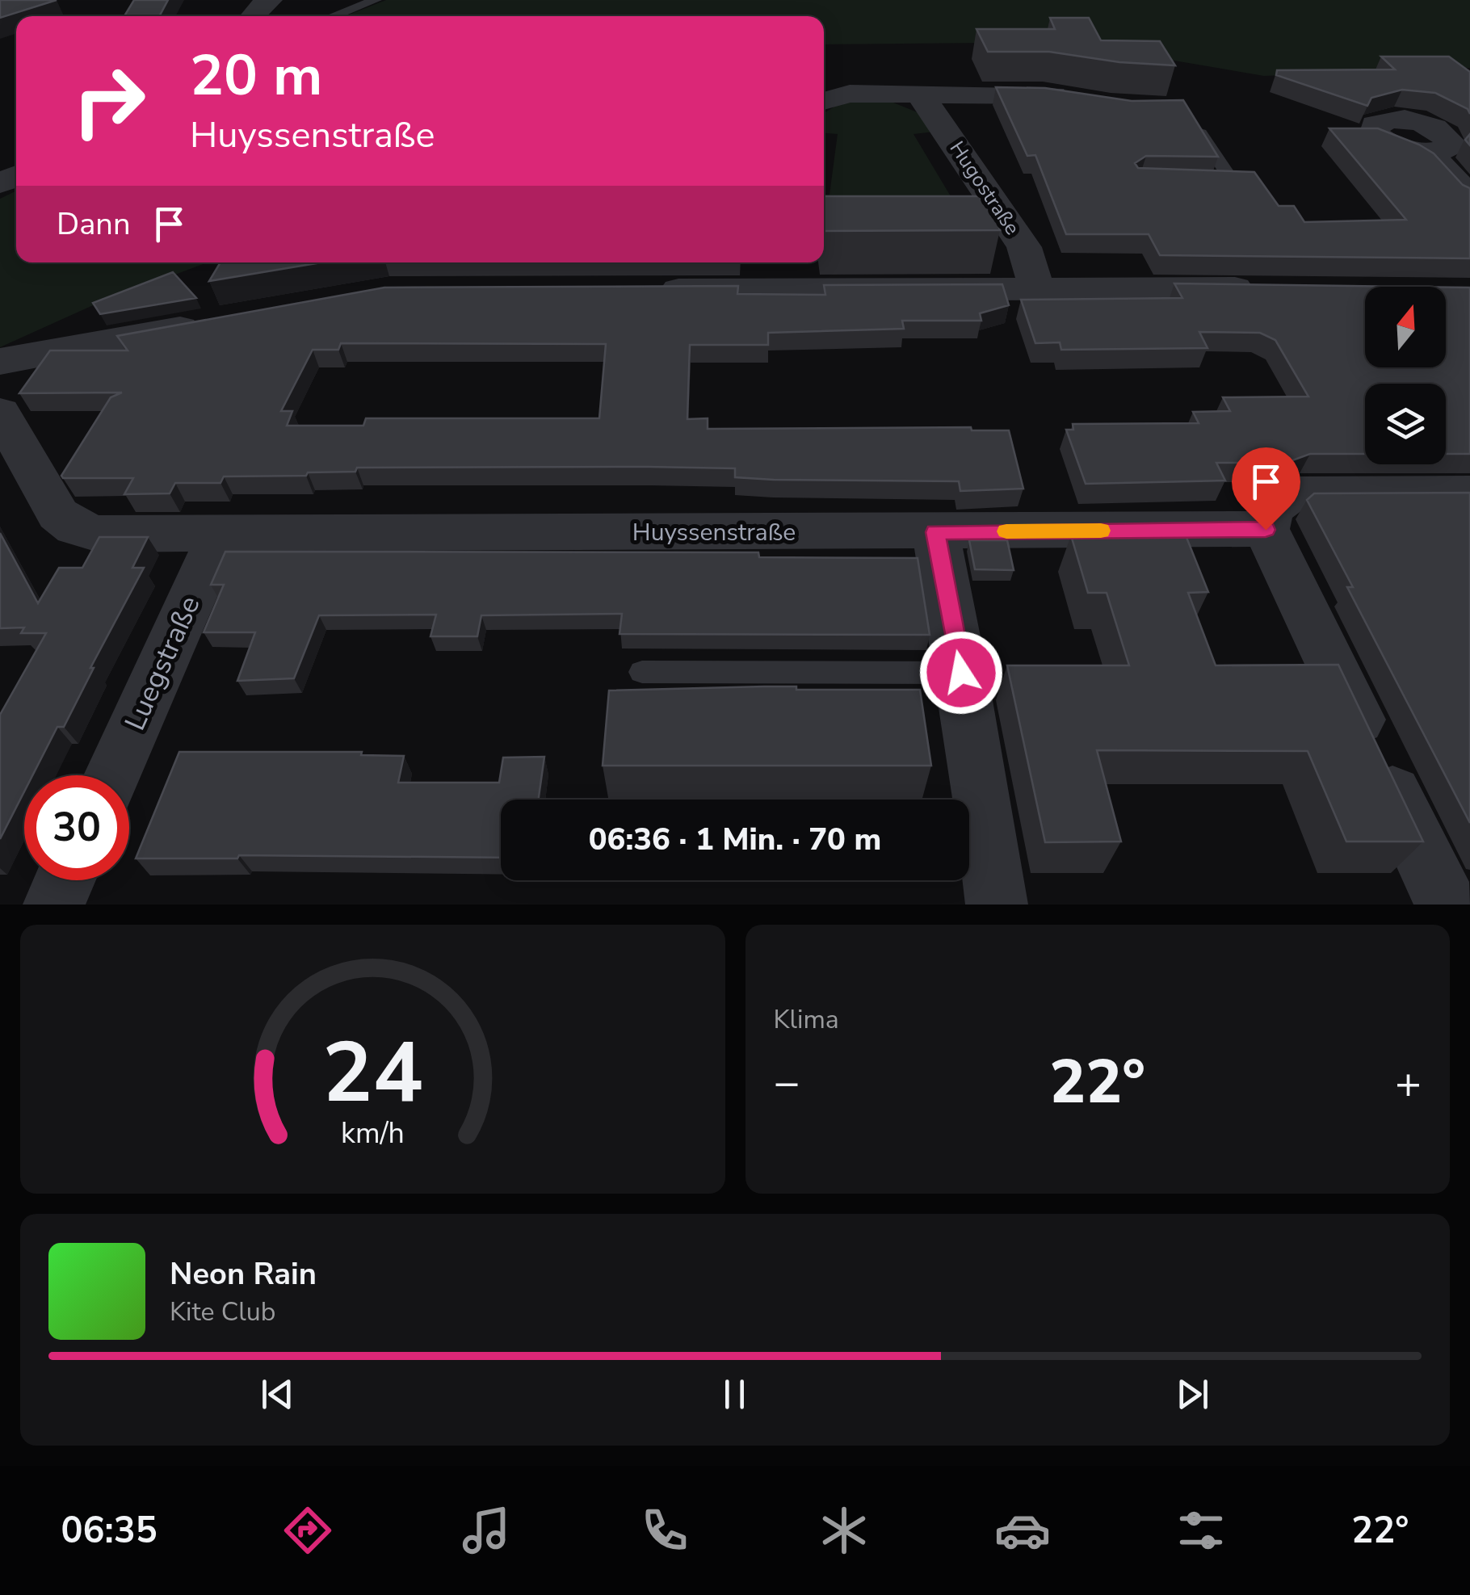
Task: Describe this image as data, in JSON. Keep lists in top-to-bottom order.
{
  "streets": {
    "street": ["Hugostraße", "Huyssenstraße", "Luegstraße"]
  },
  "crossings": [
    ["Huyssenstraße", "Luegstraße"]
  ],
  "north": "top",
  "page": {
    "turn": ["20 m", "Huyssenstraße"],
    "then": "Dann",
    "limit": "30",
    "trip": "06:36 · 1 Min. · 70 m",
    "tile": "Klima",
    "heat": ["−", "22°", "+"],
    "song": ["Neon Rain", "Kite Club"],
    "tabs": ["06:35", "22°"],
    "gauge": ["24", "km/h"]
  }
}
